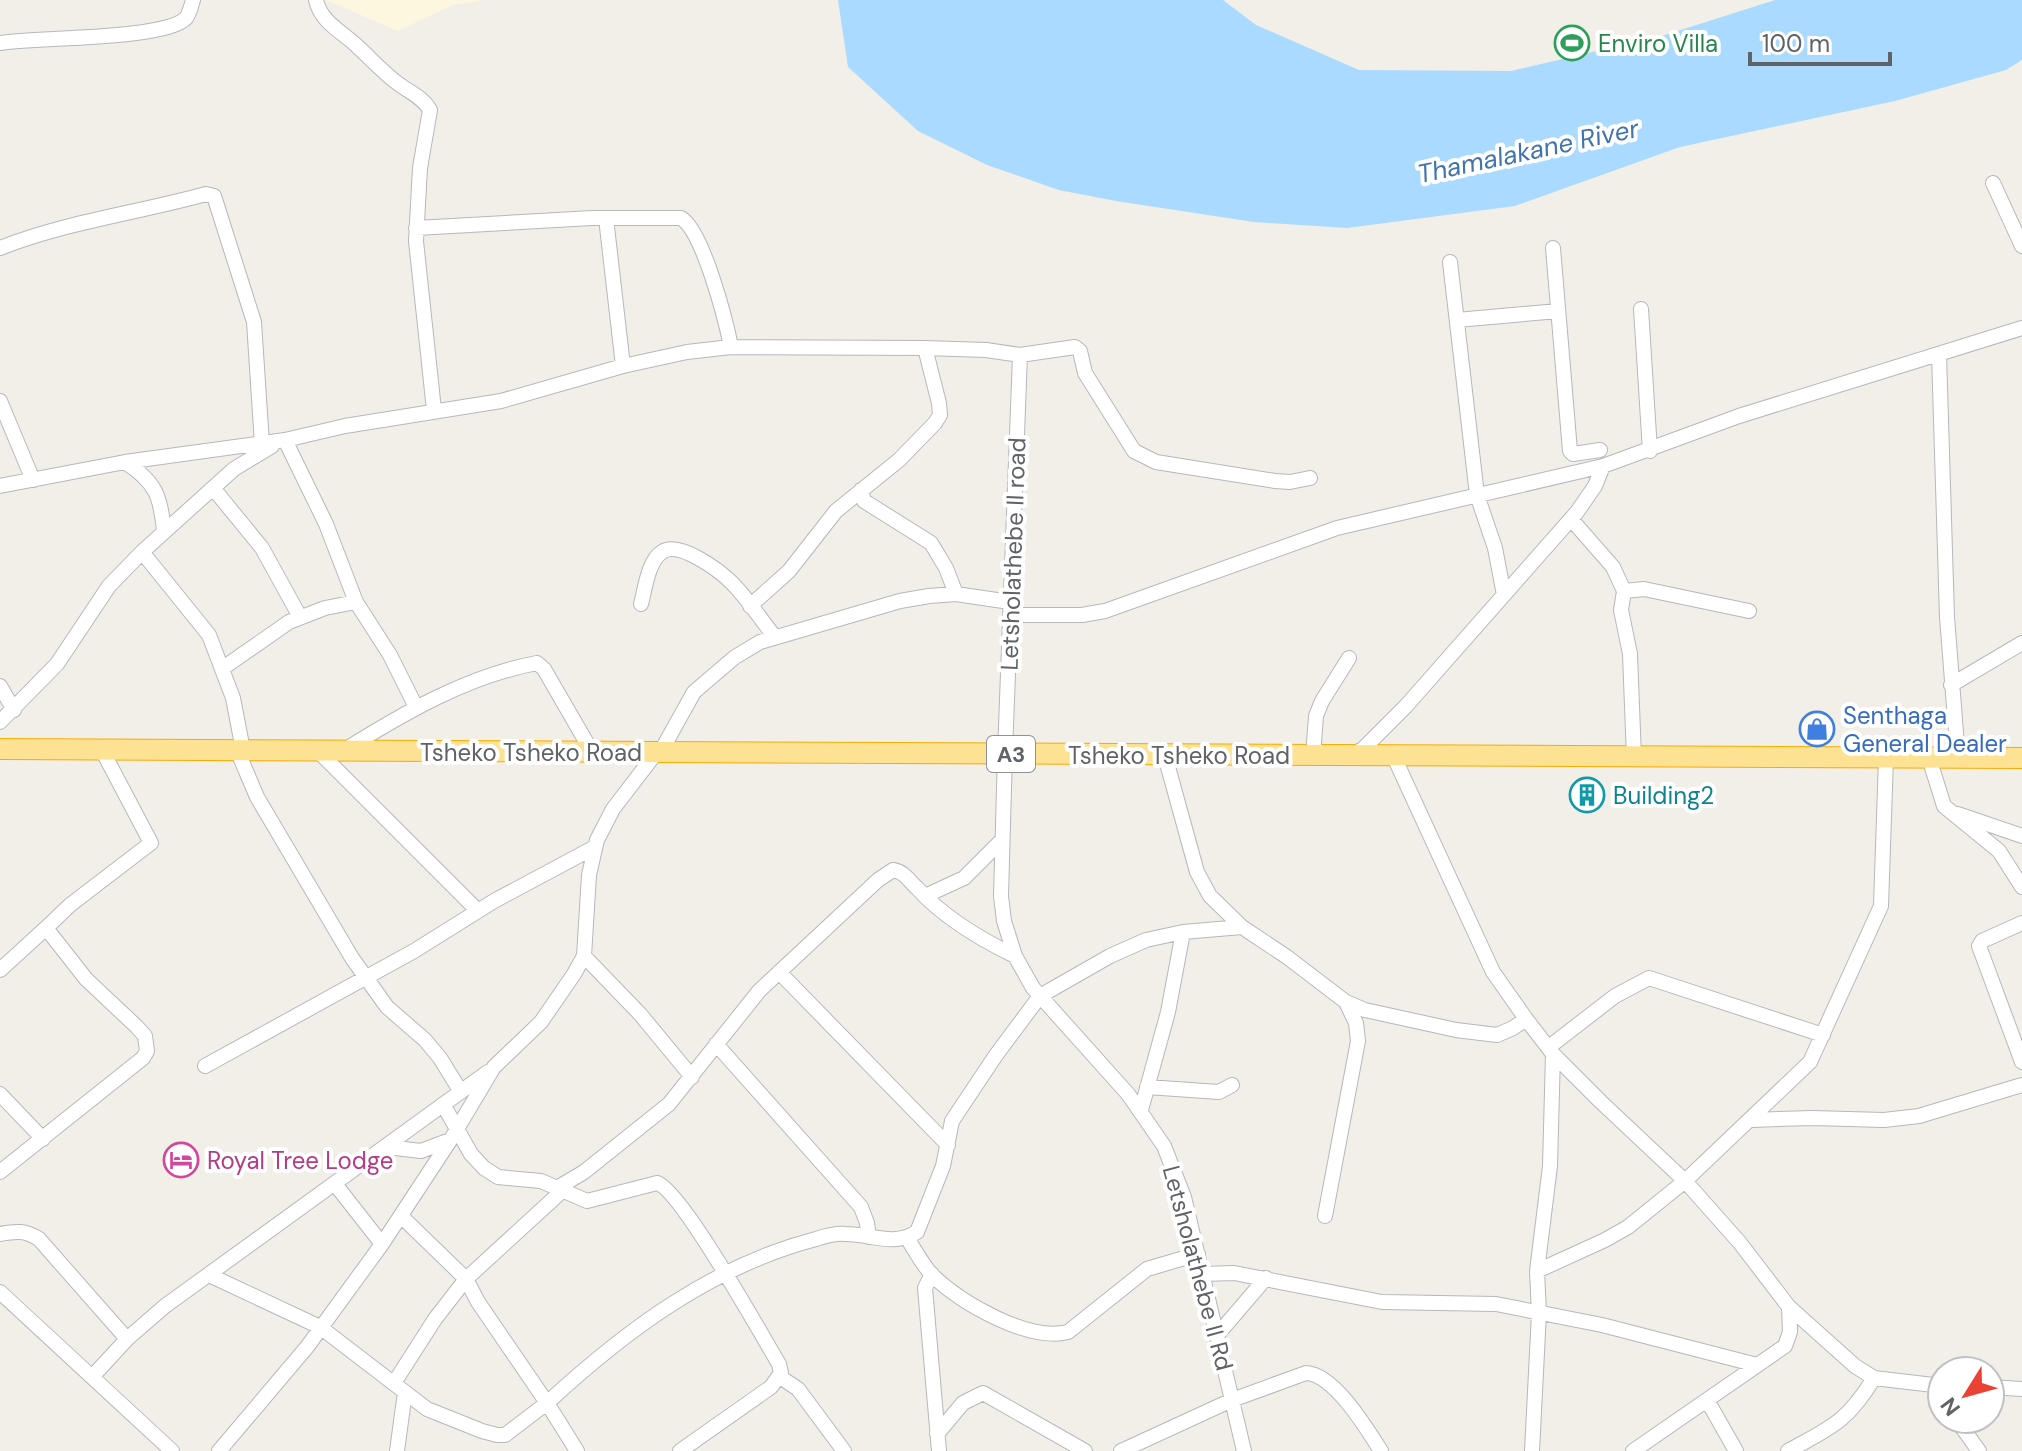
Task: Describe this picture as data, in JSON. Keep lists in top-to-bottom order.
{
  "streets": {
    "highway": ["Tsheko Tsheko Road", "A3"],
    "street": ["Letsholathebe II road", "Letsholathebe II Rd"]
  },
  "crossings": [
    ["Letsholathebe II road", "Tsheko Tsheko Road"],
    ["Letsholathebe II road", "Letsholathebe II Rd"],
    ["Tsheko Tsheko Road", "Letsholathebe II Rd"]
  ],
  "water": ["Thamalakane River"],
  "places": {
    "sports": ["Enviro Villa"],
    "shop": ["Senthaga General Dealer"],
    "building": ["Building2"],
    "hotel": ["Royal Tree Lodge"]
  },
  "scale_bar": "100 m",
  "north": "bottom left"
}
